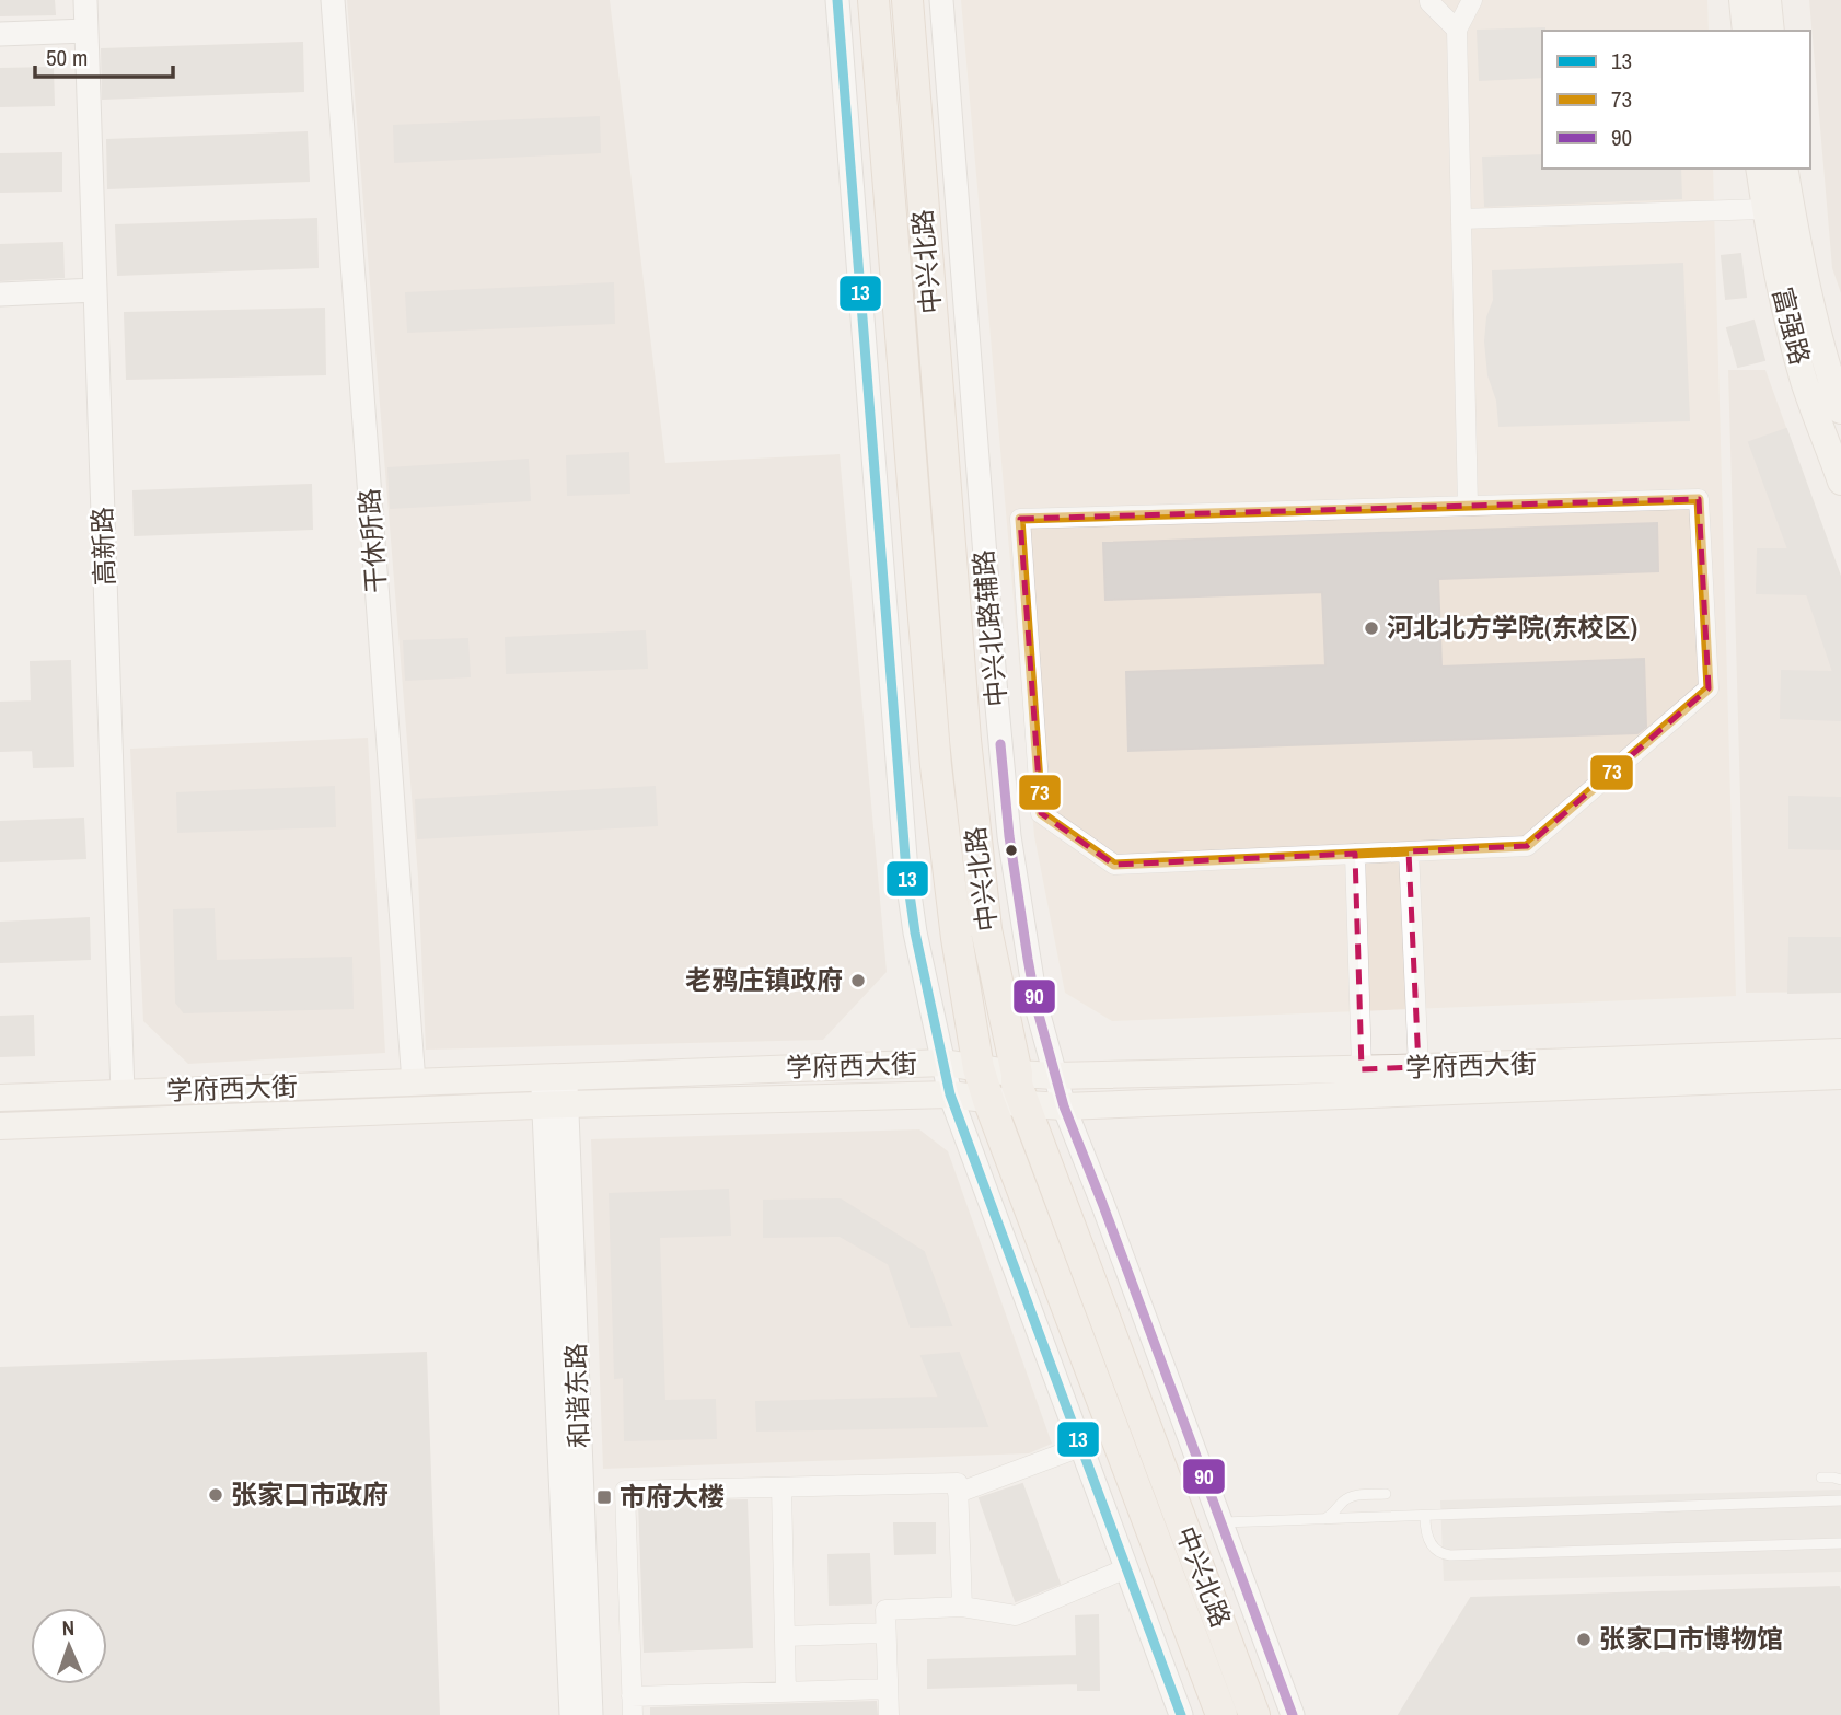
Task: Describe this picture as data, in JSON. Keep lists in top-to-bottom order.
{
  "streets": {
    "main road": ["中兴北路", "富强路", "学府西大街"],
    "street": [
      "干休所路",
      "高新路",
      "中兴北路辅路",
      "和谐东路"
    ]
  },
  "crossings": [
    ["中兴北路", "学府西大街"],
    ["干休所路", "学府西大街"],
    ["高新路", "学府西大街"],
    ["中兴北路辅路", "学府西大街"],
    ["学府西大街", "和谐东路"]
  ],
  "places": {
    "other": [
      "河北北方学院(东校区)",
      "老鸦庄镇政府",
      "张家口市政府",
      "张家口市博物馆"
    ],
    "transit": ["市府大楼"]
  },
  "lines": ["transit line 13", "transit line 73", "transit line 90"],
  "legend": ["13", "73", "90"],
  "scale_bar": "50 m",
  "north": "top"
}
